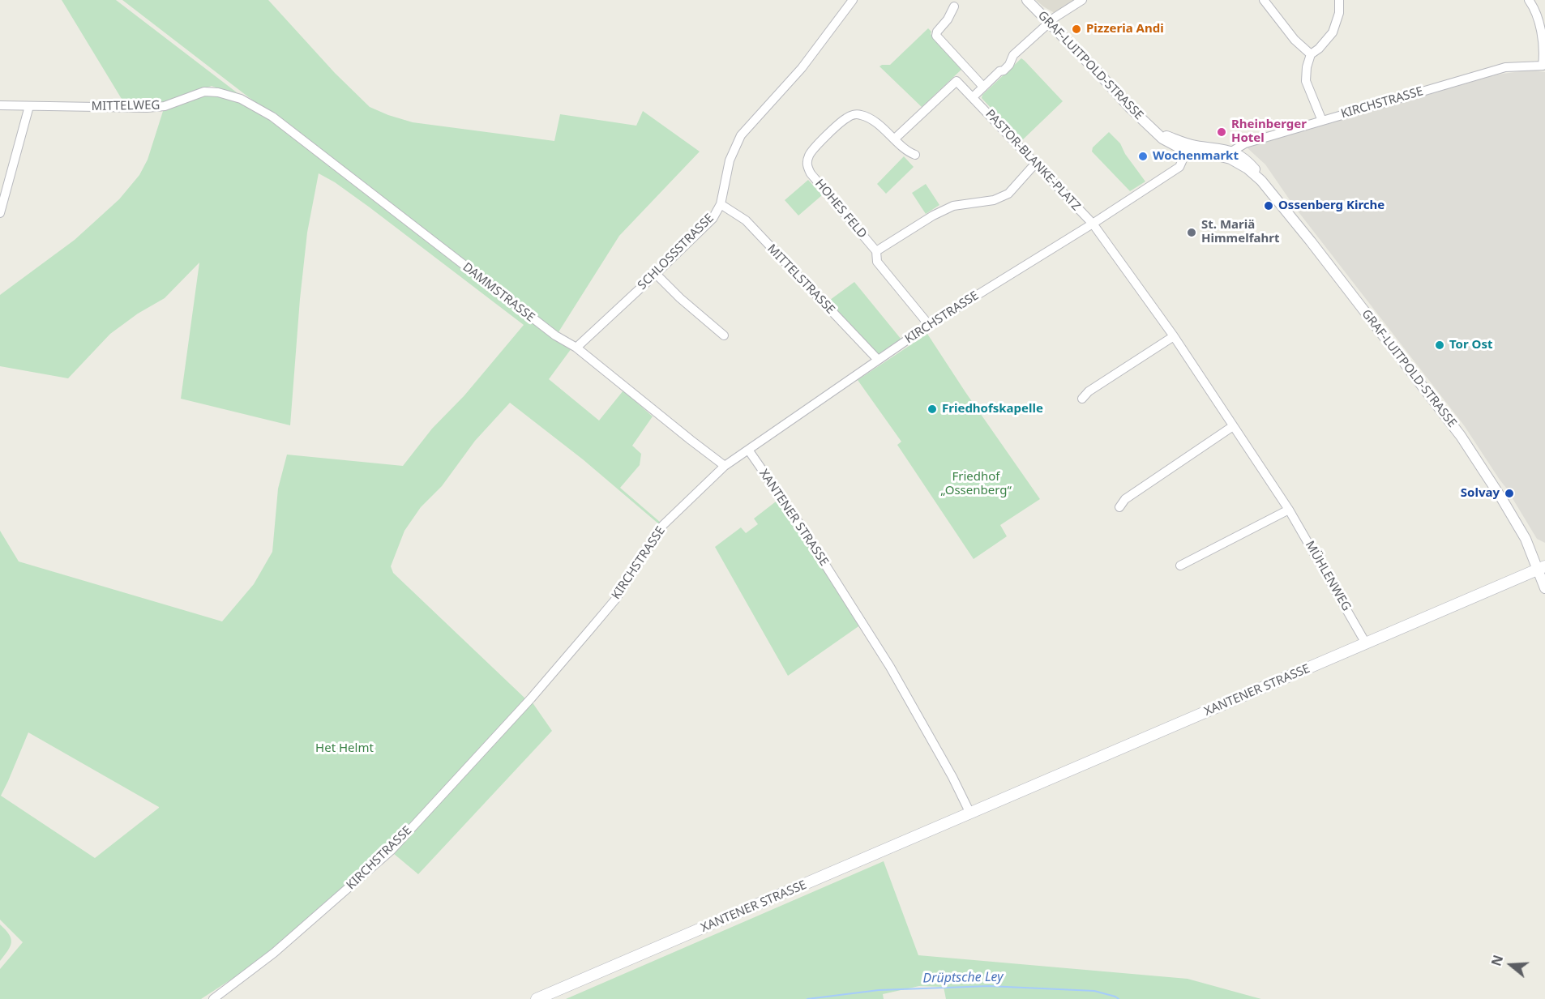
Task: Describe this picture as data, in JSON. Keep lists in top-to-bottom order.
{
  "streets": {
    "main road": ["XANTENER STRASSE"],
    "street": [
      "GRAF-LUITPOLD-STRASSE",
      "KIRCHSTRASSE",
      "MITTELWEG",
      "PASTOR-BLANKE-PLATZ",
      "HOHES FELD",
      "SCHLOSSSTRASSE",
      "MITTELSTRASSE",
      "DAMMSTRASSE",
      "MÜHLENWEG"
    ]
  },
  "crossings": [
    ["GRAF-LUITPOLD-STRASSE", "KIRCHSTRASSE"],
    ["GRAF-LUITPOLD-STRASSE", "XANTENER STRASSE"],
    ["KIRCHSTRASSE", "PASTOR-BLANKE-PLATZ"],
    ["KIRCHSTRASSE", "HOHES FELD"],
    ["KIRCHSTRASSE", "MITTELSTRASSE"],
    ["KIRCHSTRASSE", "DAMMSTRASSE"],
    ["KIRCHSTRASSE", "XANTENER STRASSE"],
    ["KIRCHSTRASSE", "MÜHLENWEG"],
    ["MITTELWEG", "DAMMSTRASSE"],
    ["PASTOR-BLANKE-PLATZ", "HOHES FELD"],
    ["PASTOR-BLANKE-PLATZ", "MÜHLENWEG"],
    ["SCHLOSSSTRASSE", "MITTELSTRASSE"],
    ["SCHLOSSSTRASSE", "DAMMSTRASSE"],
    ["XANTENER STRASSE", "MÜHLENWEG"]
  ],
  "water": ["Drüptsche Ley"],
  "parks": ["Friedhof „Ossenberg“", "Het Helmt"],
  "places": [
    "Pizzeria Andi",
    "Rheinberger Hotel",
    "Wochenmarkt",
    "Ossenberg Kirche",
    "St. Mariä Himmelfahrt",
    "Tor Ost",
    "Friedhofskapelle",
    "Solvay"
  ],
  "north": "left"
}
